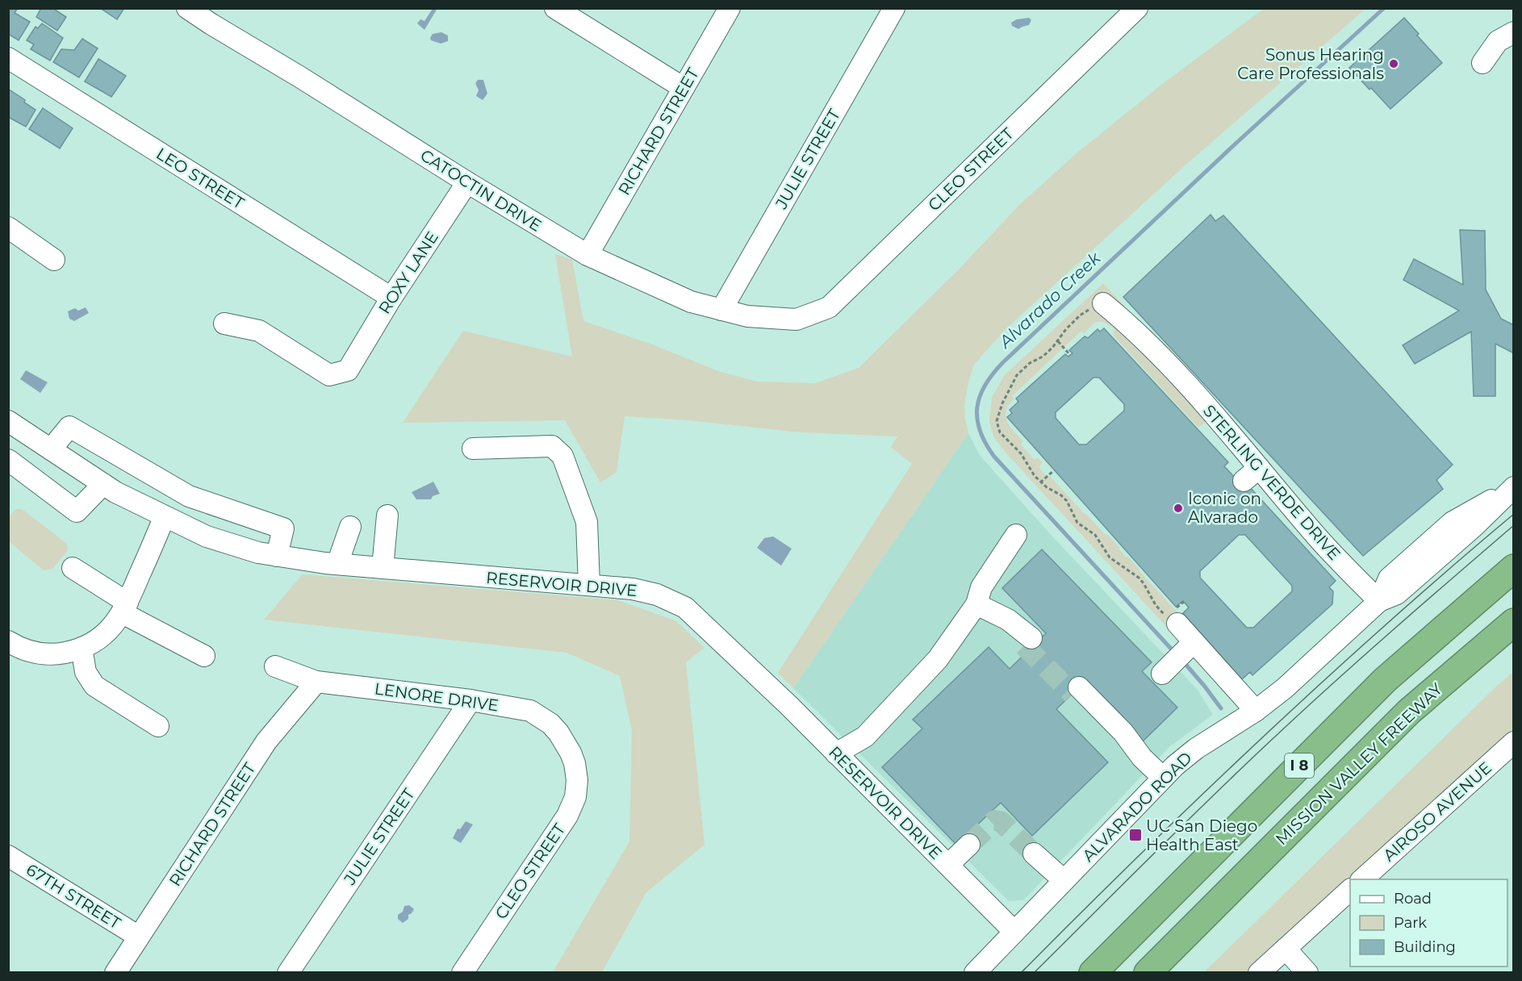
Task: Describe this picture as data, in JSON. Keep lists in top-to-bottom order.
{
  "streets": {
    "highway": ["MISSION VALLEY FREEWAY", "I 8"],
    "street": [
      "RICHARD STREET",
      "JULIE STREET",
      "CLEO STREET",
      "LEO STREET",
      "CATOCTIN DRIVE",
      "ROXY LANE",
      "STERLING VERDE DRIVE",
      "RESERVOIR DRIVE",
      "LENORE DRIVE",
      "ALVARADO ROAD",
      "AIROSO AVENUE",
      "67TH STREET"
    ]
  },
  "crossings": [
    ["RICHARD STREET", "CATOCTIN DRIVE"],
    ["RICHARD STREET", "LENORE DRIVE"],
    ["RICHARD STREET", "67TH STREET"],
    ["JULIE STREET", "CATOCTIN DRIVE"],
    ["JULIE STREET", "LENORE DRIVE"],
    ["CLEO STREET", "CATOCTIN DRIVE"],
    ["CLEO STREET", "LENORE DRIVE"],
    ["LEO STREET", "ROXY LANE"],
    ["CATOCTIN DRIVE", "ROXY LANE"],
    ["STERLING VERDE DRIVE", "ALVARADO ROAD"],
    ["RESERVOIR DRIVE", "ALVARADO ROAD"]
  ],
  "water": ["Alvarado Creek"],
  "places": {
    "other": ["Sonus Hearing Care Professionals", "Iconic on Alvarado"],
    "transit": ["UC San Diego Health East"]
  },
  "legend": ["Road", "Park", "Building"]
}
